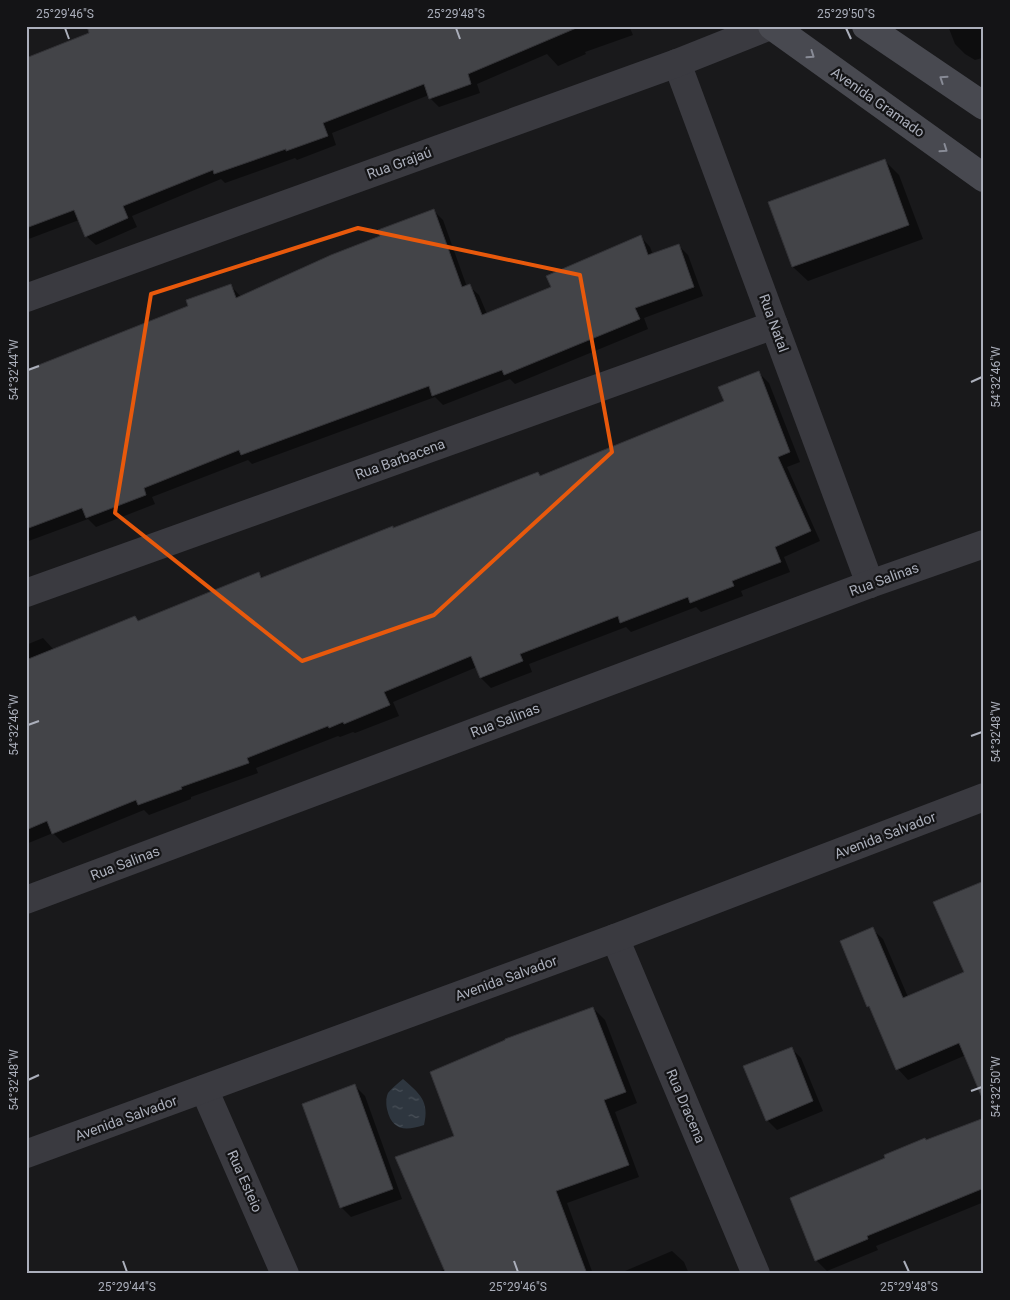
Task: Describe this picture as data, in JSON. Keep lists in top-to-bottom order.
{
  "streets": {
    "street": [
      "Avenida Gramado",
      "Rua Grajaú",
      "Rua Natal",
      "Rua Barbacena",
      "Rua Salinas",
      "Avenida Salvador",
      "Rua Dracena",
      "Rua Esteio"
    ]
  },
  "crossings": [
    ["Avenida Gramado", "Rua Grajaú"],
    ["Rua Grajaú", "Rua Natal"],
    ["Rua Natal", "Rua Barbacena"],
    ["Rua Natal", "Rua Salinas"],
    ["Avenida Salvador", "Rua Dracena"],
    ["Avenida Salvador", "Rua Esteio"]
  ],
  "coordinates": [
    "25°29'46\"S",
    "25°29'48\"S",
    "25°29'50\"S",
    "54°32'44\"W",
    "54°32'46\"W",
    "54°32'48\"W",
    "54°32'50\"W",
    "25°29'44\"S"
  ]
}
